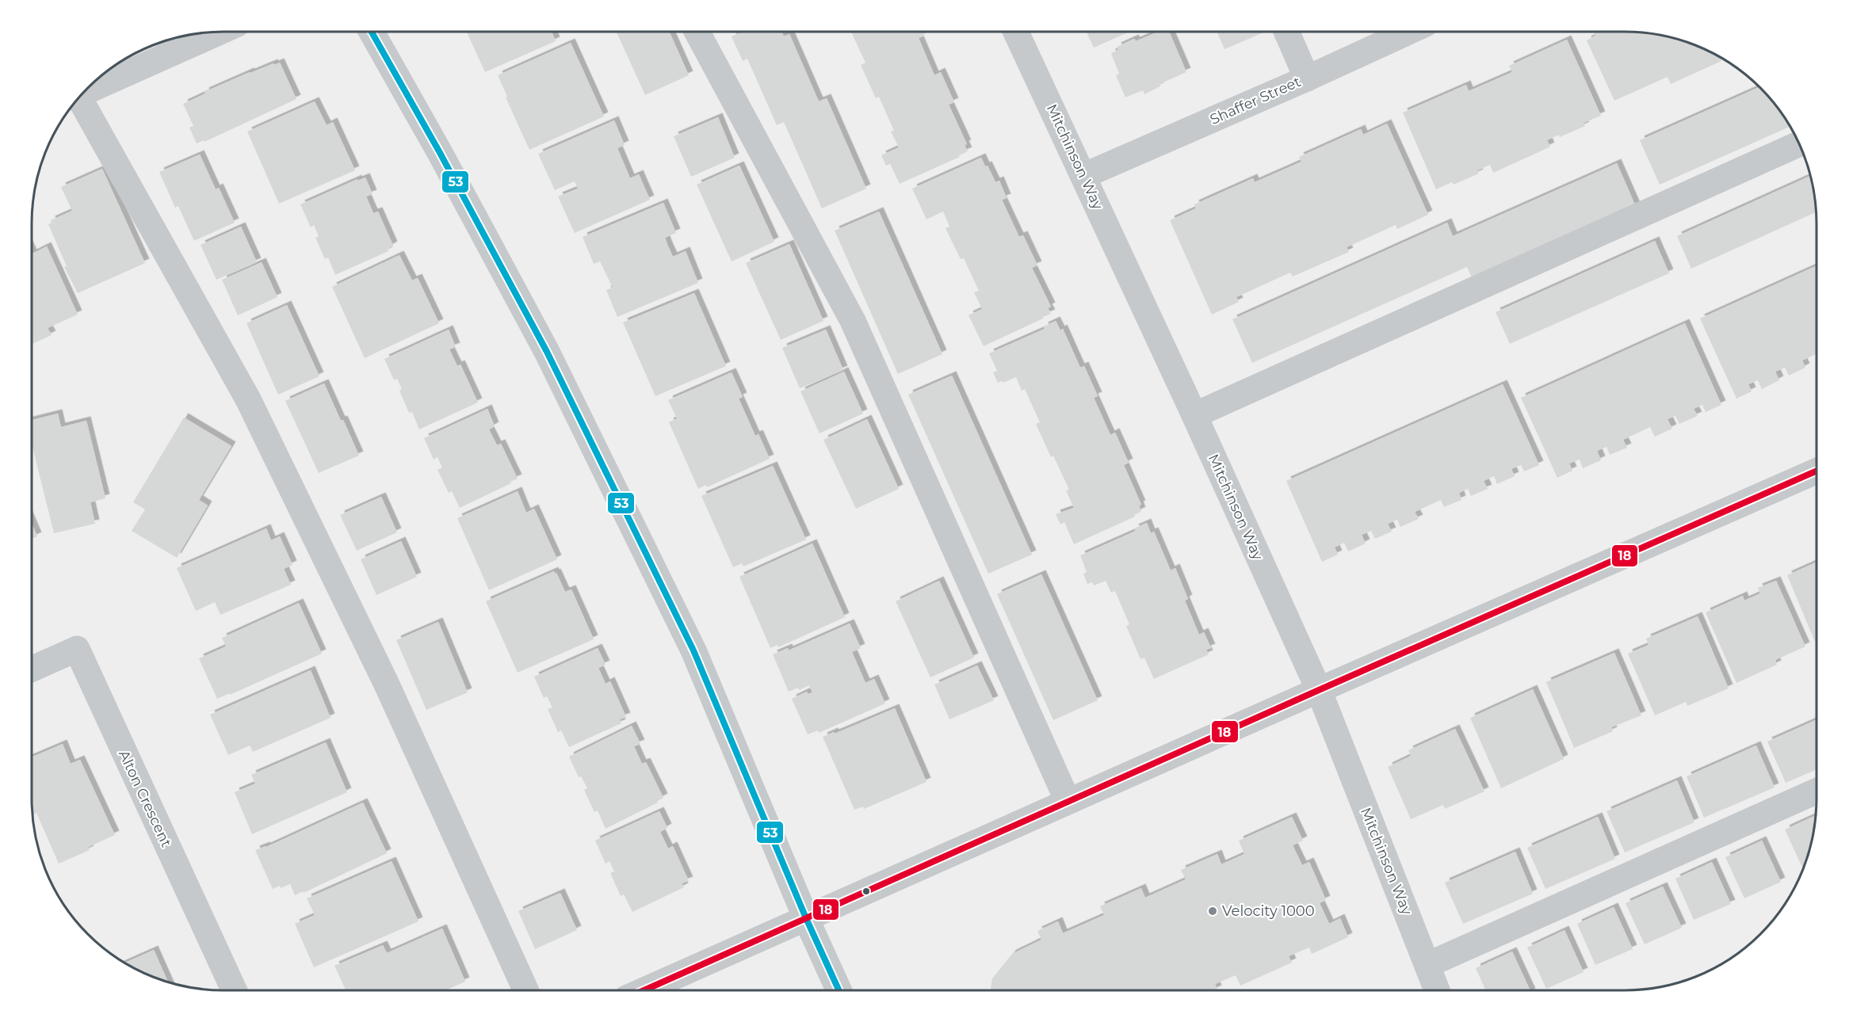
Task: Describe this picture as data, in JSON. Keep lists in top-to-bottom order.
{
  "streets": {
    "street": ["Shaffer Street", "Mitchinson Way", "Alton Crescent"]
  },
  "crossings": [
    ["Shaffer Street", "Mitchinson Way"]
  ],
  "places": ["Velocity 1000"],
  "lines": ["transit line 53", "transit line 18"]
}
